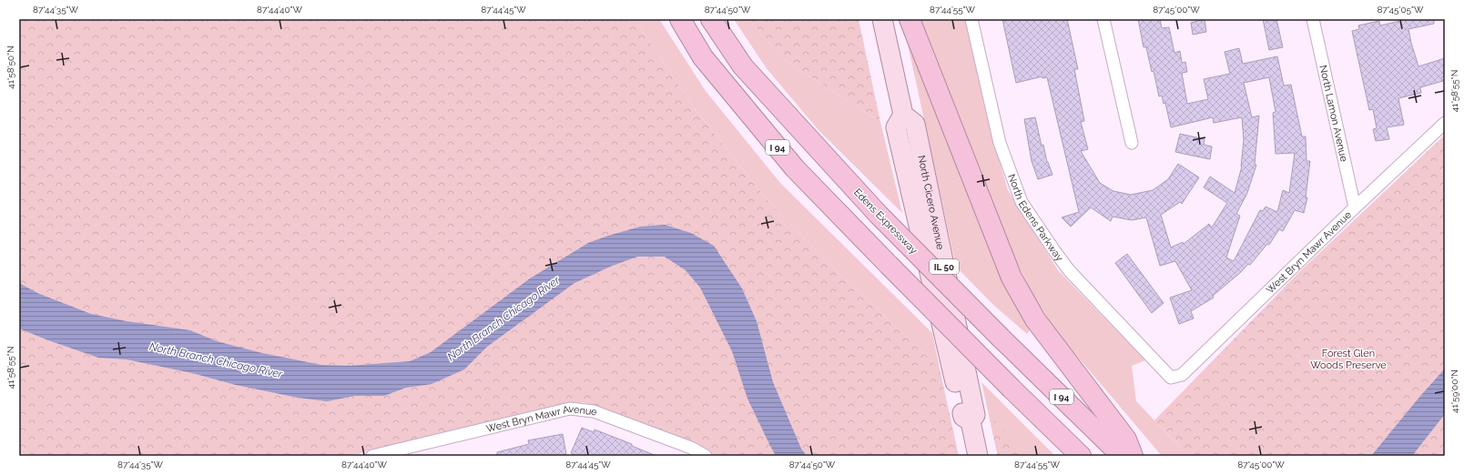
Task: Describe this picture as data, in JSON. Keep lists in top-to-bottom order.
{
  "streets": {
    "highway": ["I 94", "Edens Expressway"],
    "main road": ["North Cicero Avenue", "IL 50"],
    "street": ["North Lamon Avenue", "North Edens Parkway", "West Bryn Mawr Avenue"]
  },
  "crossings": [
    ["North Lamon Avenue", "West Bryn Mawr Avenue"],
    ["North Edens Parkway", "West Bryn Mawr Avenue"]
  ],
  "water": ["North Branch Chicago River"],
  "parks": ["Forest Glen Woods Preserve"],
  "coordinates": [
    "87°44'35\"W",
    "87°44'40\"W",
    "87°44'45\"W",
    "87°44'50\"W",
    "87°44'55\"W",
    "87°45'00\"W",
    "87°45'05\"W",
    "41°58'50\"N",
    "41°58'55\"N",
    "41°59'00\"N"
  ]
}
